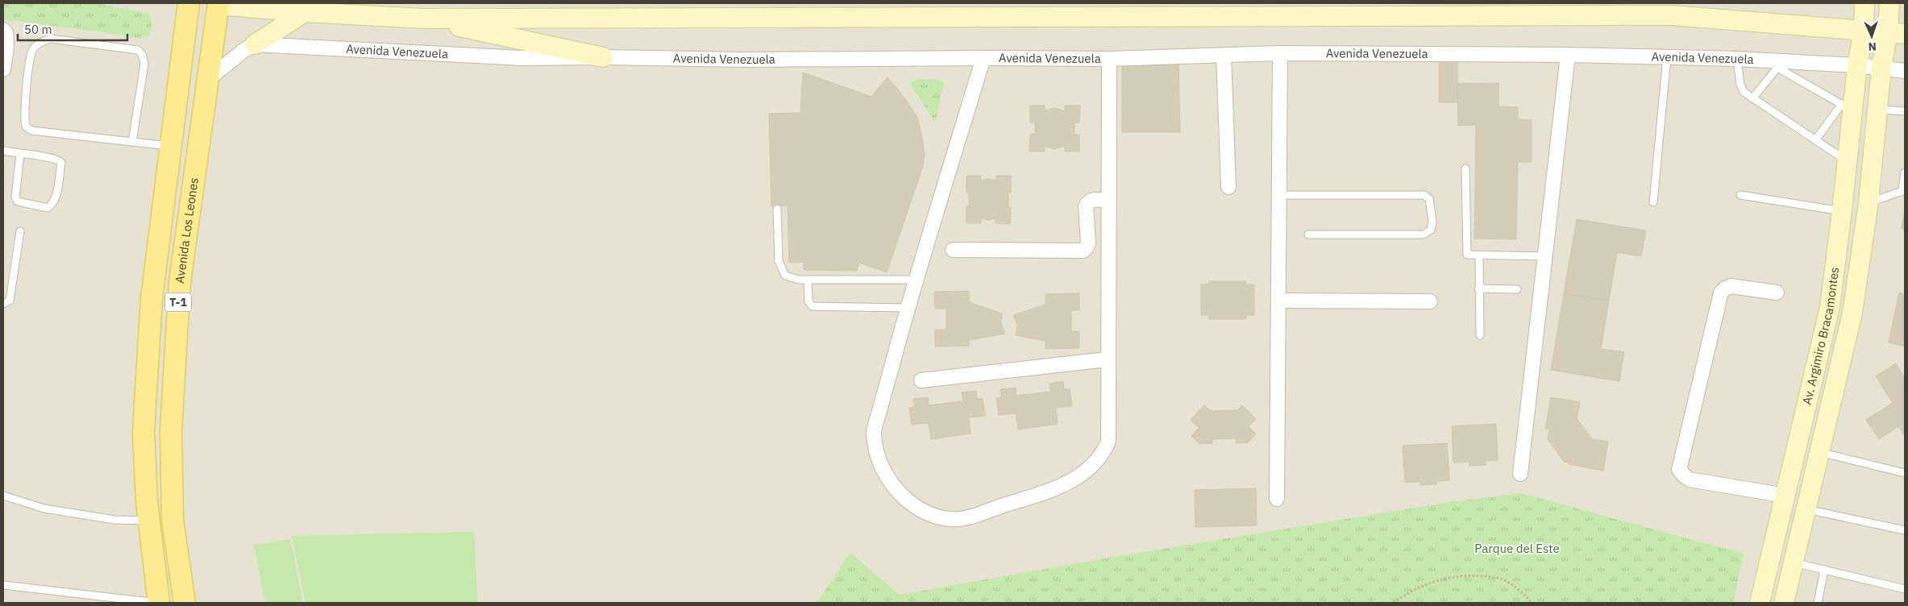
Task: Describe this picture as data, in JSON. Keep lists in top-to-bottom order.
{
  "streets": {
    "main road": ["Avenida Los Leones", "T-1"],
    "street": ["Avenida Venezuela", "Av. Argimiro Bracamontes"]
  },
  "crossings": [
    ["Avenida Venezuela", "Av. Argimiro Bracamontes"]
  ],
  "parks": ["Parque del Este"],
  "scale_bar": "50 m",
  "north": "bottom"
}
